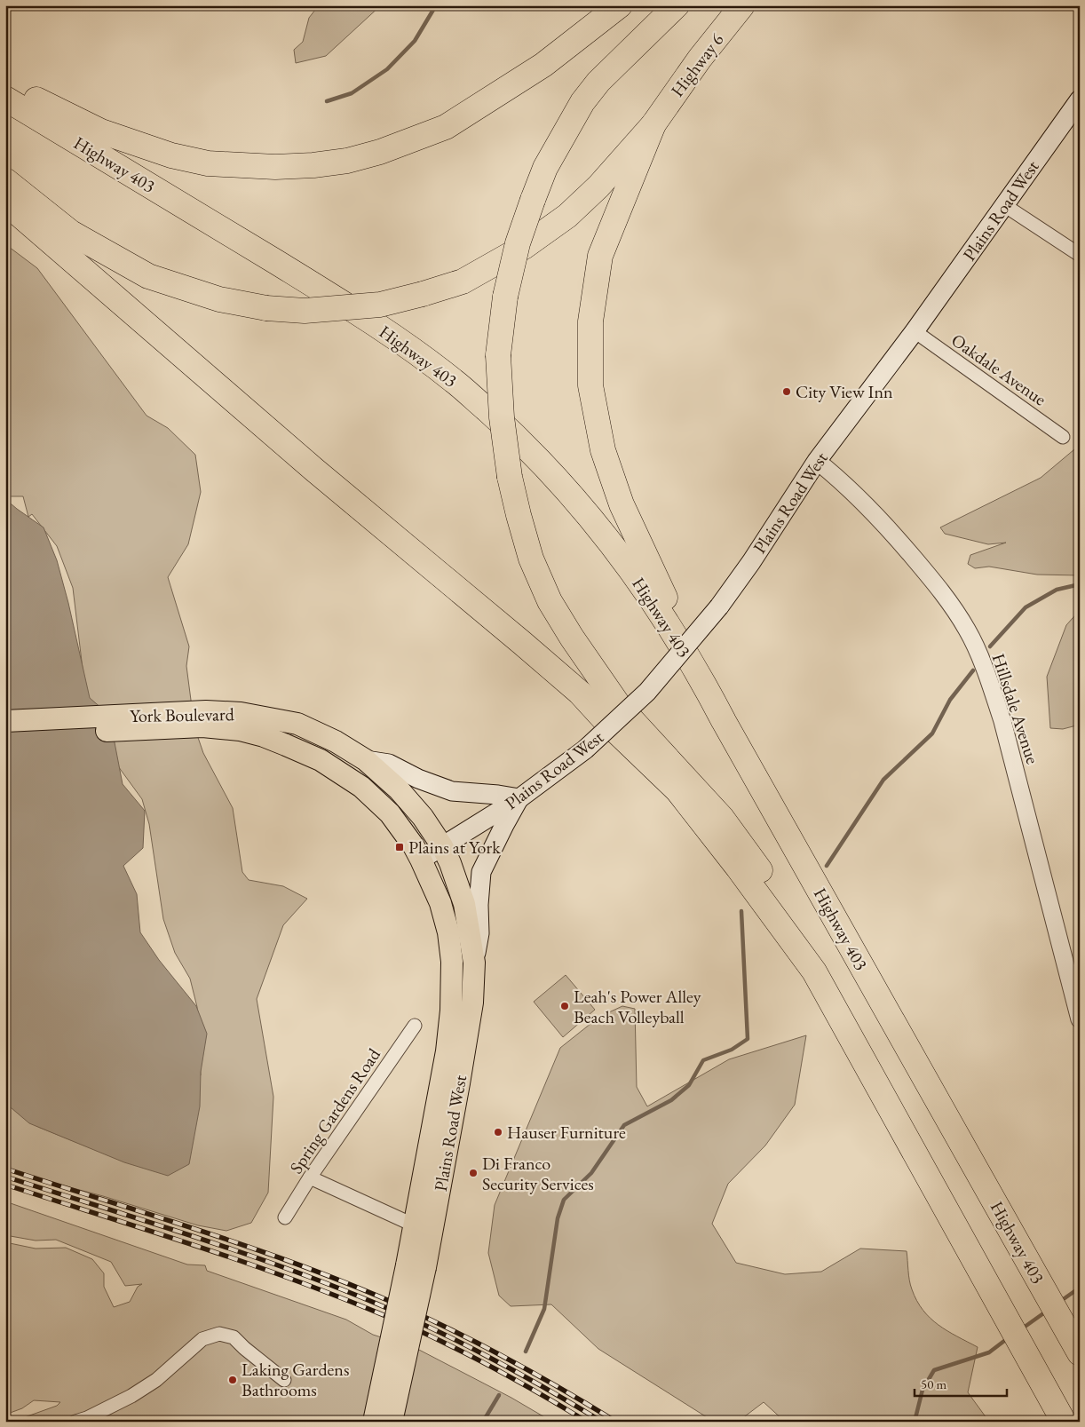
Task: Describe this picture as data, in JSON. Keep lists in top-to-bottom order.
{
  "streets": {
    "highway": ["Highway 6", "Highway 403"],
    "main road": ["Plains Road West", "York Boulevard"],
    "street": ["Oakdale Avenue", "Hillsdale Avenue", "Spring Gardens Road"]
  },
  "crossings": [
    ["Plains Road West", "Oakdale Avenue"],
    ["Plains Road West", "Hillsdale Avenue"],
    ["Plains Road West", "York Boulevard"]
  ],
  "places": {
    "other": [
      "City View Inn",
      "Leah's Power Alley Beach Volleyball",
      "Hauser Furniture",
      "Di Franco Security Services",
      "Laking Gardens Bathrooms"
    ],
    "transit": ["Plains at York"]
  },
  "scale_bar": "50 m"
}
